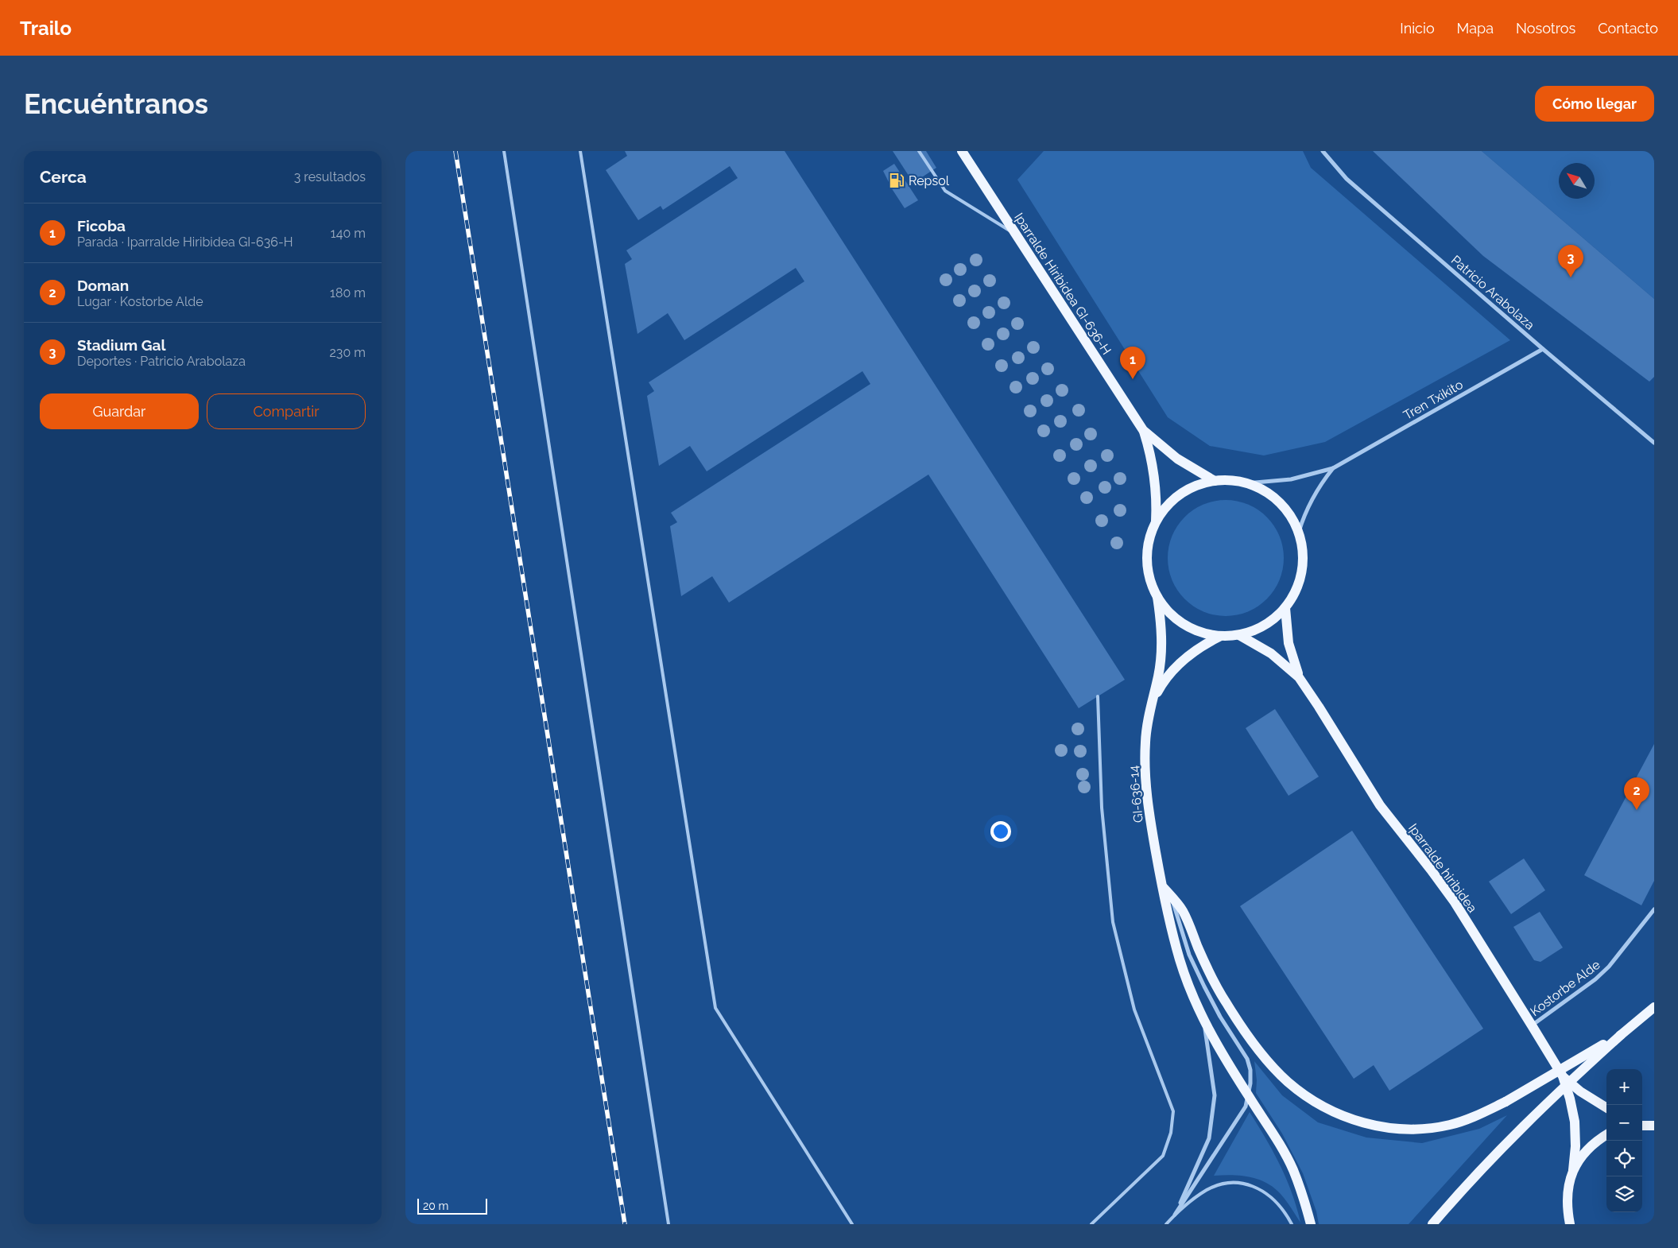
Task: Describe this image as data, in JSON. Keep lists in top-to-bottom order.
{
  "streets": {
    "main road": ["Iparralde Hiribidea GI-636-H", "GI-636-14", "Iparralde hiribidea"],
    "street": ["Patricio Arabolaza", "Tren Txikito", "Kostorbe Alde"]
  },
  "crossings": [
    ["Patricio Arabolaza", "Tren Txikito"],
    ["Iparralde hiribidea", "Kostorbe Alde"]
  ],
  "places": {
    "fuel station": ["Repsol"]
  },
  "scale_bar": "20 m",
  "north": "top left",
  "page": {
    "header": "Trailo",
    "nav": [
      "Inicio",
      "Mapa",
      "Nosotros",
      "Contacto"
    ],
    "buttons": [
      "Cómo llegar",
      ["Guardar", "Compartir"]
    ],
    "title": "Encuéntranos",
    "heading": ["Cerca", "3 resultados"],
    "list": [
      {
        "mark": "1",
        "name": "Ficoba",
        "note": "Parada · Iparralde Hiribidea GI-636-H",
        "value": "140 m"
      },
      {
        "mark": "2",
        "name": "Doman",
        "note": "Lugar · Kostorbe Alde",
        "value": "180 m"
      },
      {
        "mark": "3",
        "name": "Stadium Gal",
        "note": "Deportes · Patricio Arabolaza",
        "value": "230 m"
      }
    ],
    "pins": ["3", "1", "2"],
    "map_buttons": ["+", "−"],
    "scale": "20 m"
  }
}
